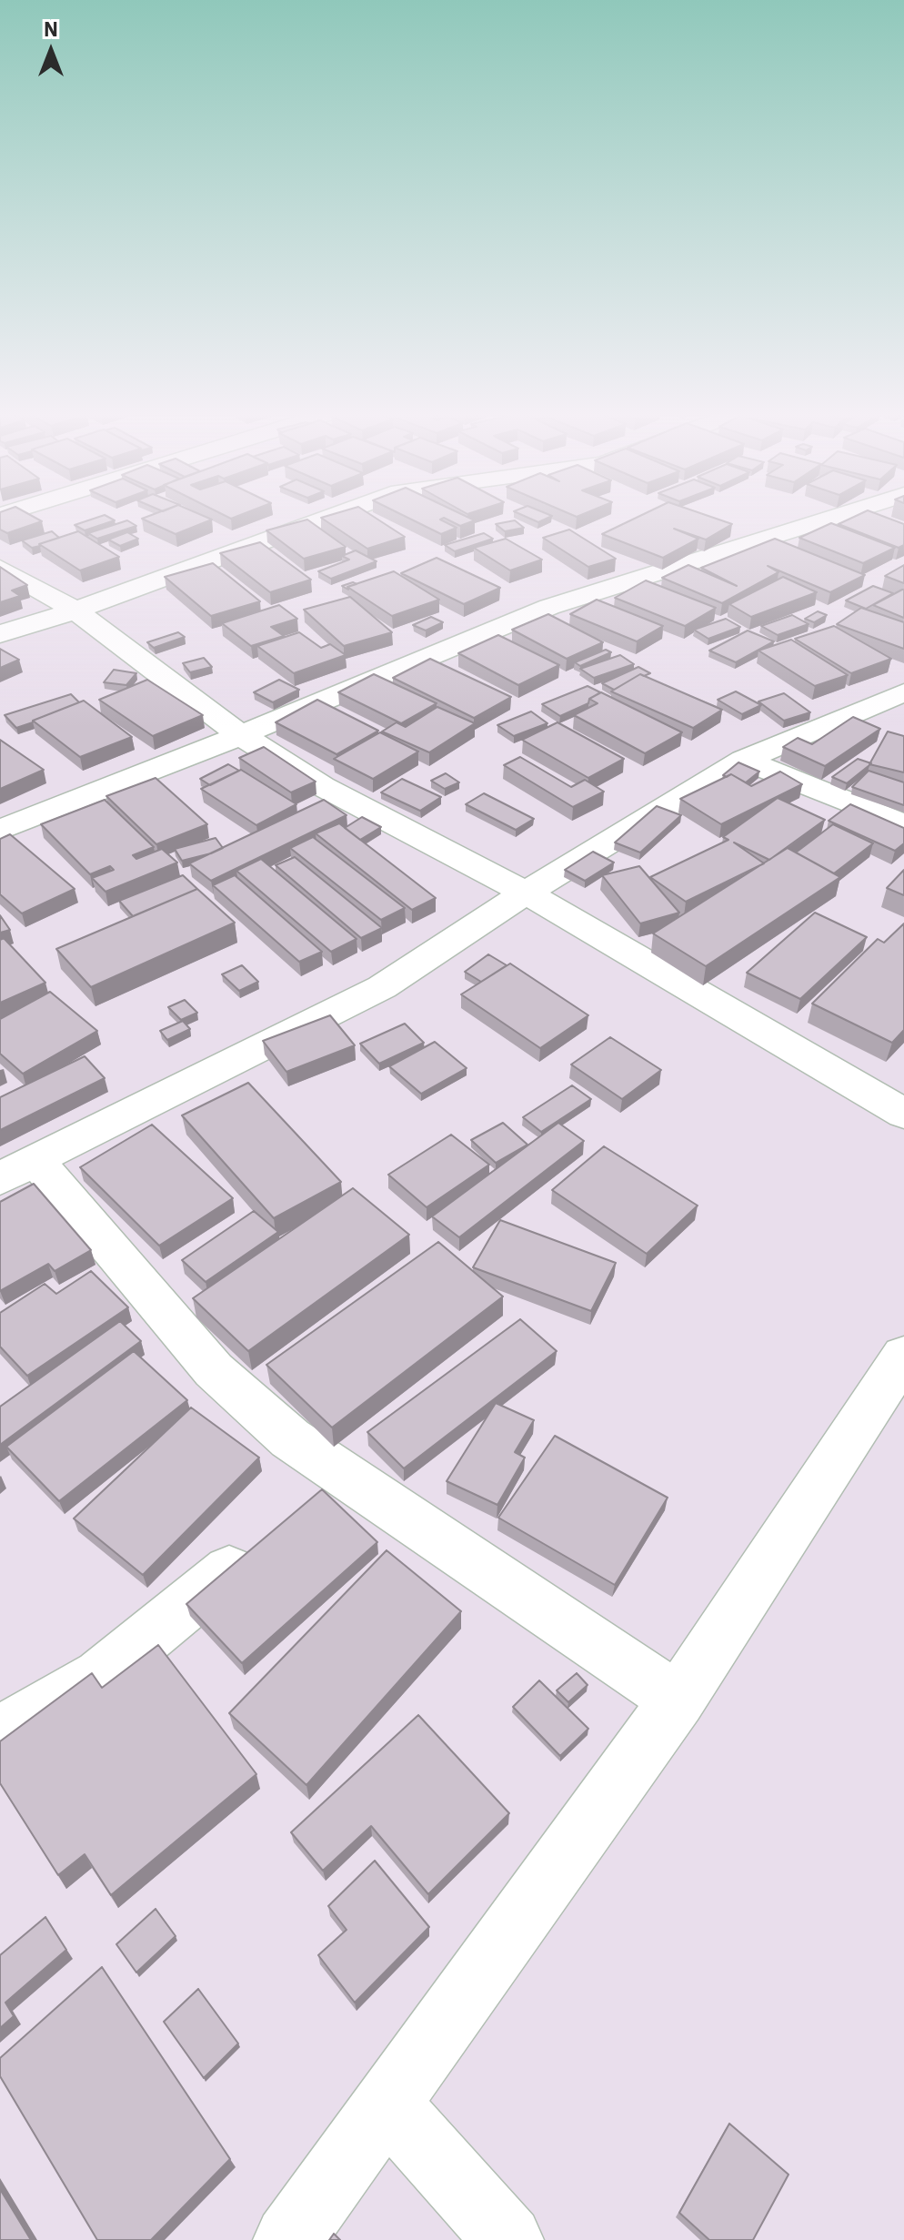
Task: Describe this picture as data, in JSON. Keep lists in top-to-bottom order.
{
  "north": "top"
}
